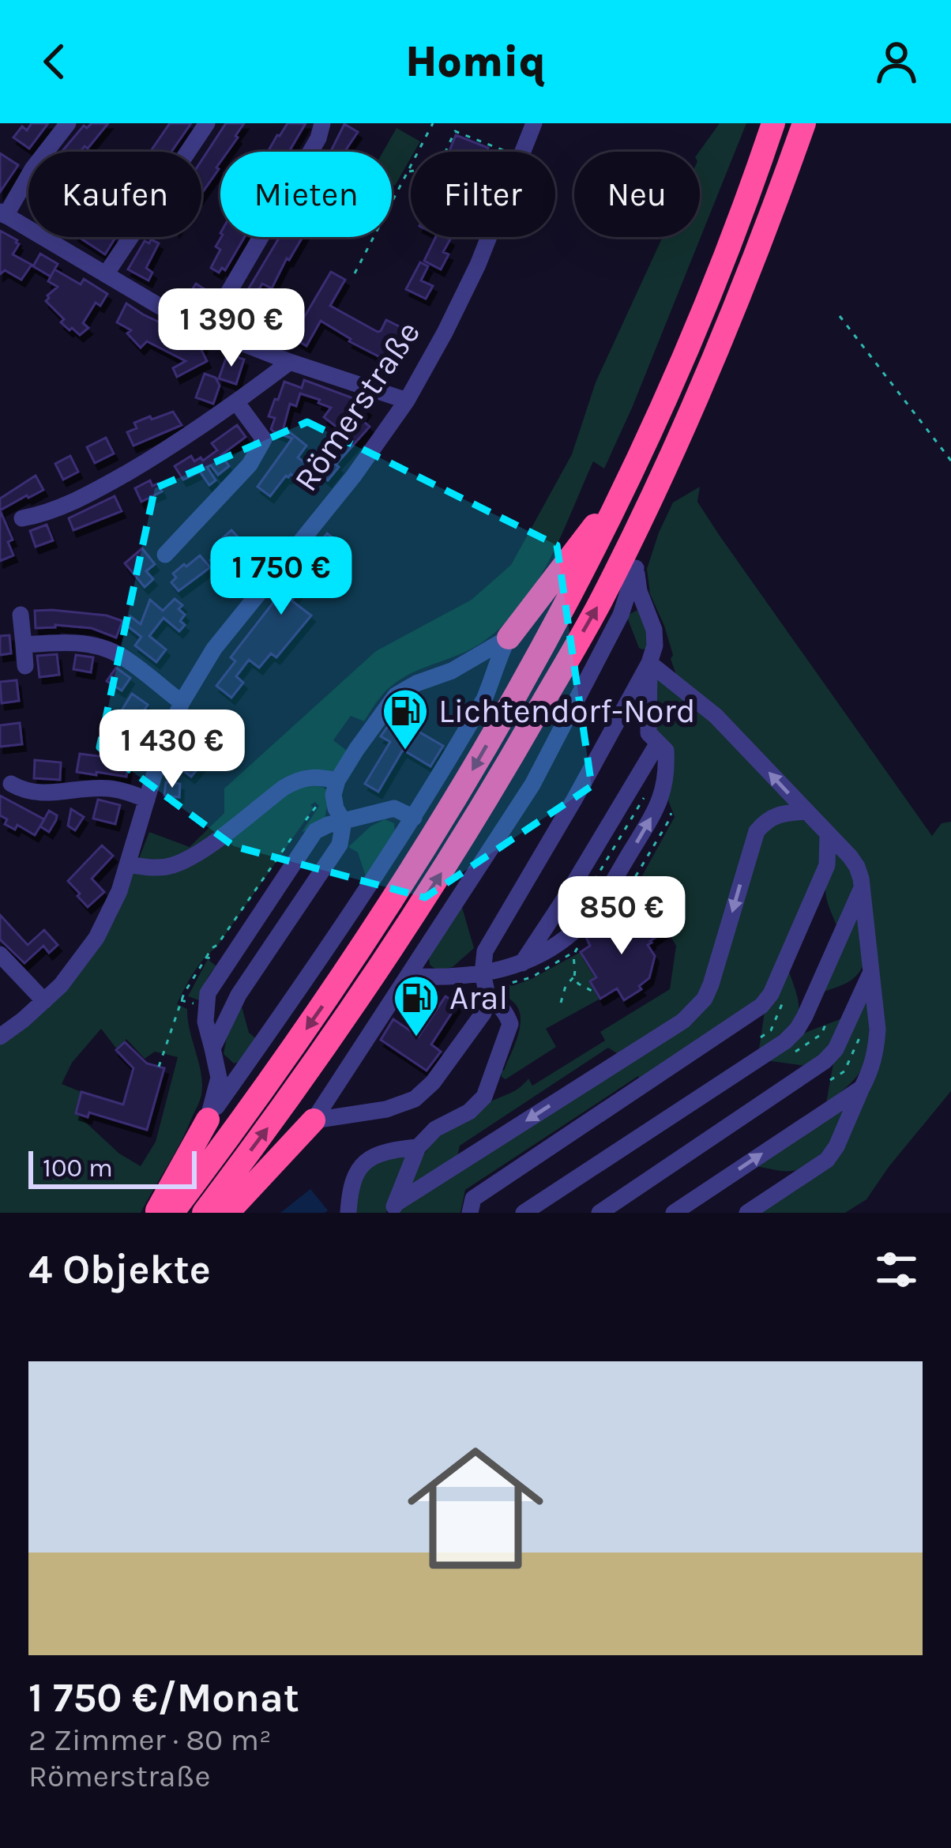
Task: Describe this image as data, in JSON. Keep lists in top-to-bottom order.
{
  "streets": {
    "street": ["Römerstraße"]
  },
  "places": {
    "fuel station": ["Lichtendorf-Nord", "Aral"]
  },
  "scale_bar": "100 m",
  "page": {
    "header": "Homiq",
    "chip": [
      "Kaufen",
      "Mieten",
      "Filter",
      "Neu"
    ],
    "price": [
      "1 390 €",
      "1 750 €",
      "1 430 €",
      "850 €"
    ],
    "scale": "100 m",
    "heading": "4 Objekte",
    "list": [
      {
        "name": "1 750 €/Monat",
        "note": "2 Zimmer · 80 m² · Römerstraße"
      }
    ]
  }
}
